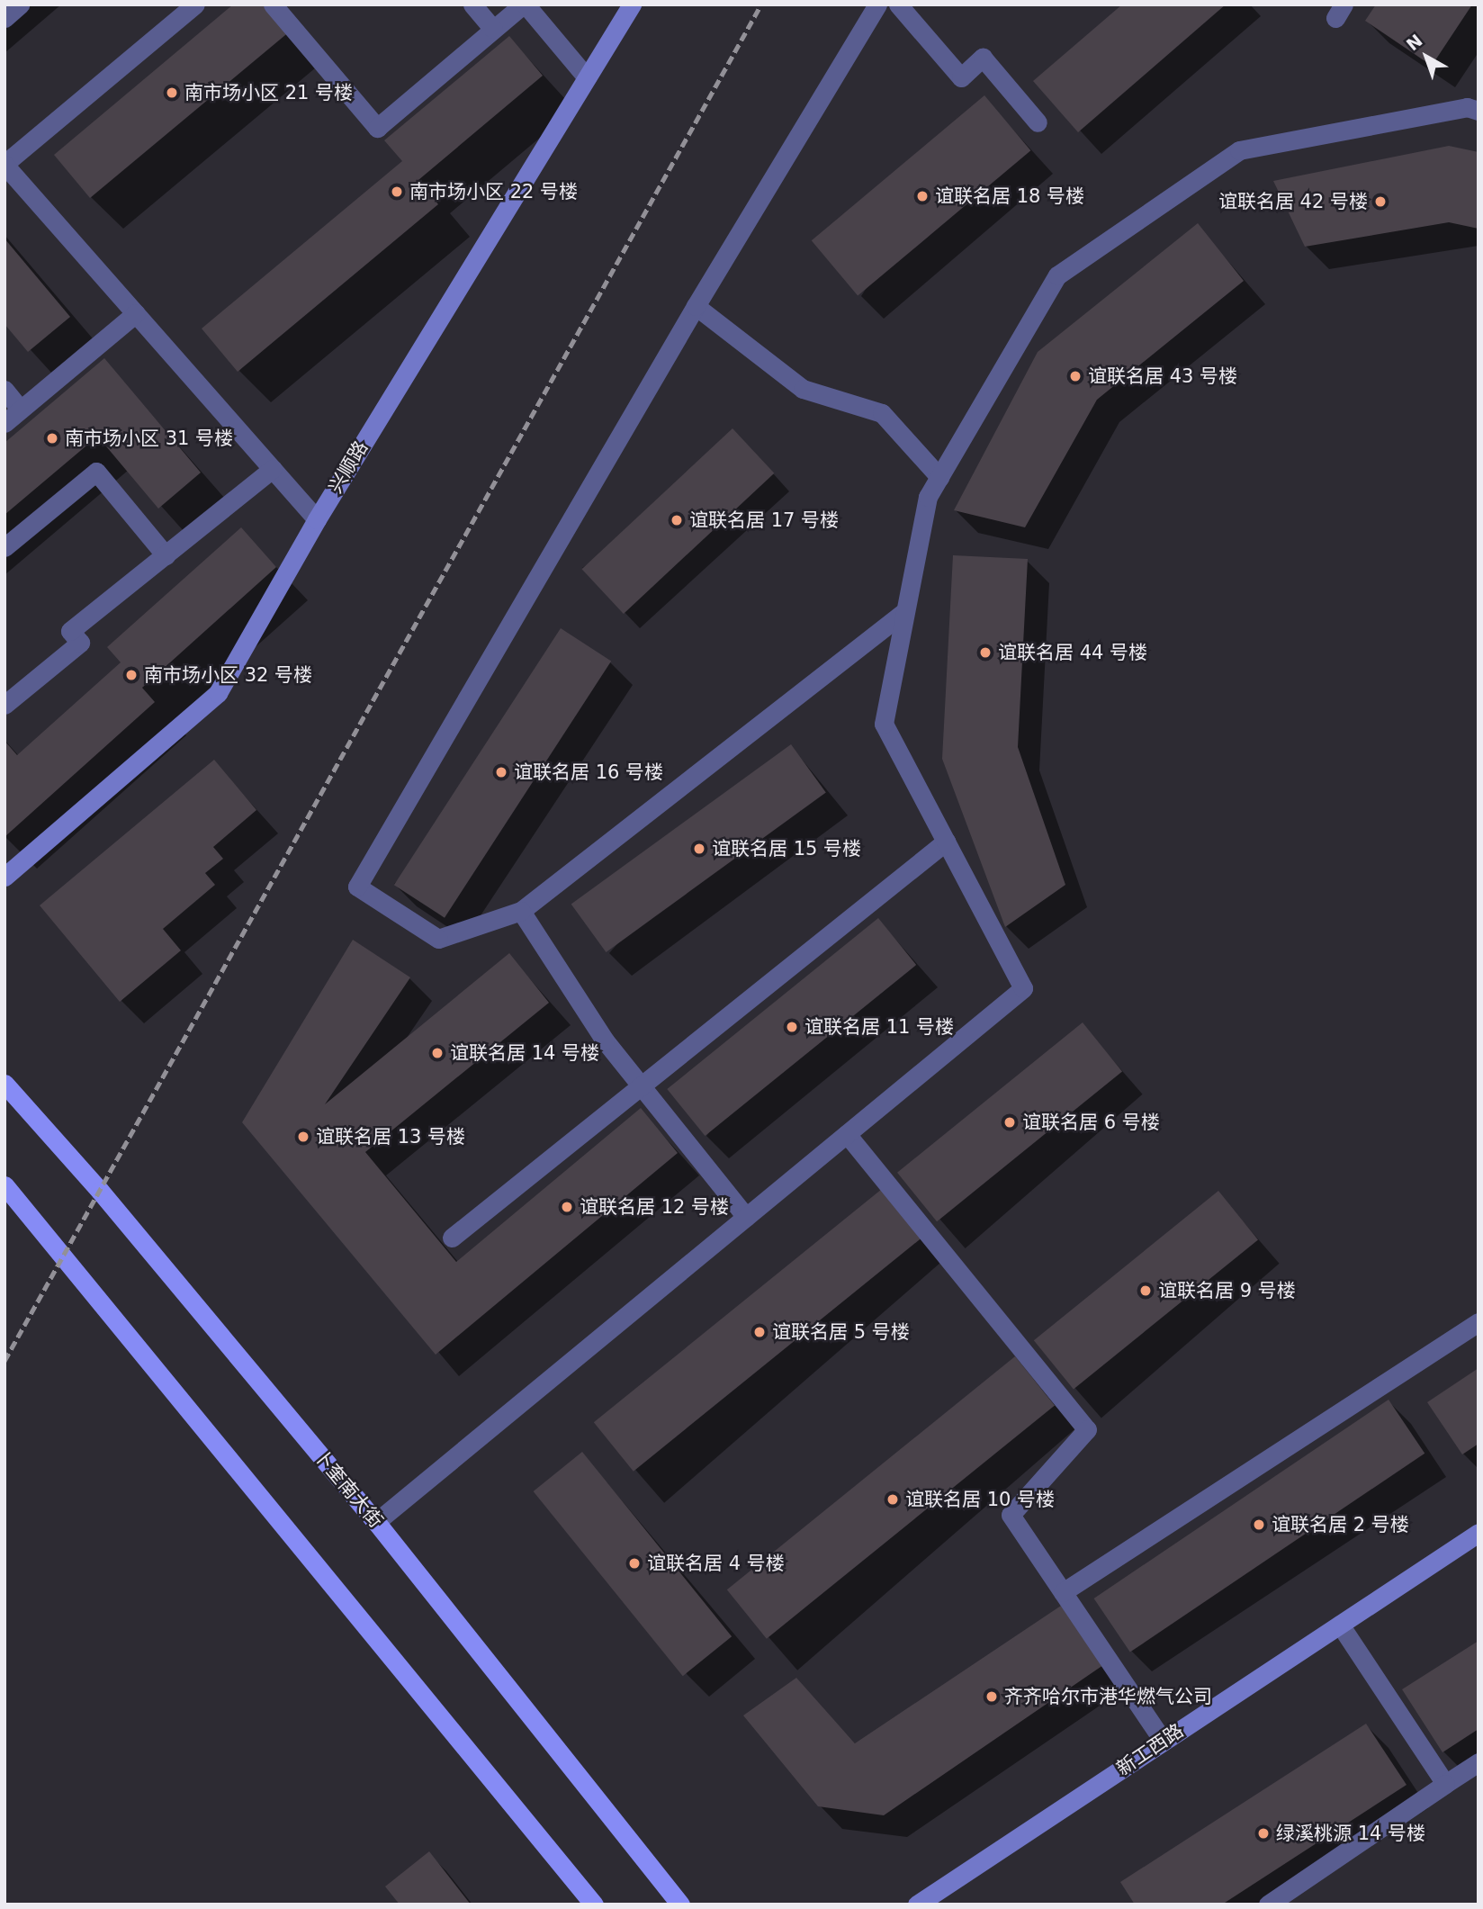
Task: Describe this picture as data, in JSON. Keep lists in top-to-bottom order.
{
  "streets": {
    "main road": ["卜奎南大街"],
    "street": ["兴顺路", "新工西路"]
  },
  "places": [
    "南市场小区 21 号楼",
    "南市场小区 22 号楼",
    "谊联名居 18 号楼",
    "谊联名居 42 号楼",
    "谊联名居 43 号楼",
    "南市场小区 31 号楼",
    "谊联名居 17 号楼",
    "谊联名居 44 号楼",
    "南市场小区 32 号楼",
    "谊联名居 16 号楼",
    "谊联名居 15 号楼",
    "谊联名居 11 号楼",
    "谊联名居 14 号楼",
    "谊联名居 6 号楼",
    "谊联名居 13 号楼",
    "谊联名居 12 号楼",
    "谊联名居 9 号楼",
    "谊联名居 5 号楼",
    "谊联名居 10 号楼",
    "谊联名居 2 号楼",
    "谊联名居 4 号楼",
    "齐齐哈尔市港华燃气公司",
    "绿溪桃源 14 号楼"
  ],
  "north": "top left"
}
